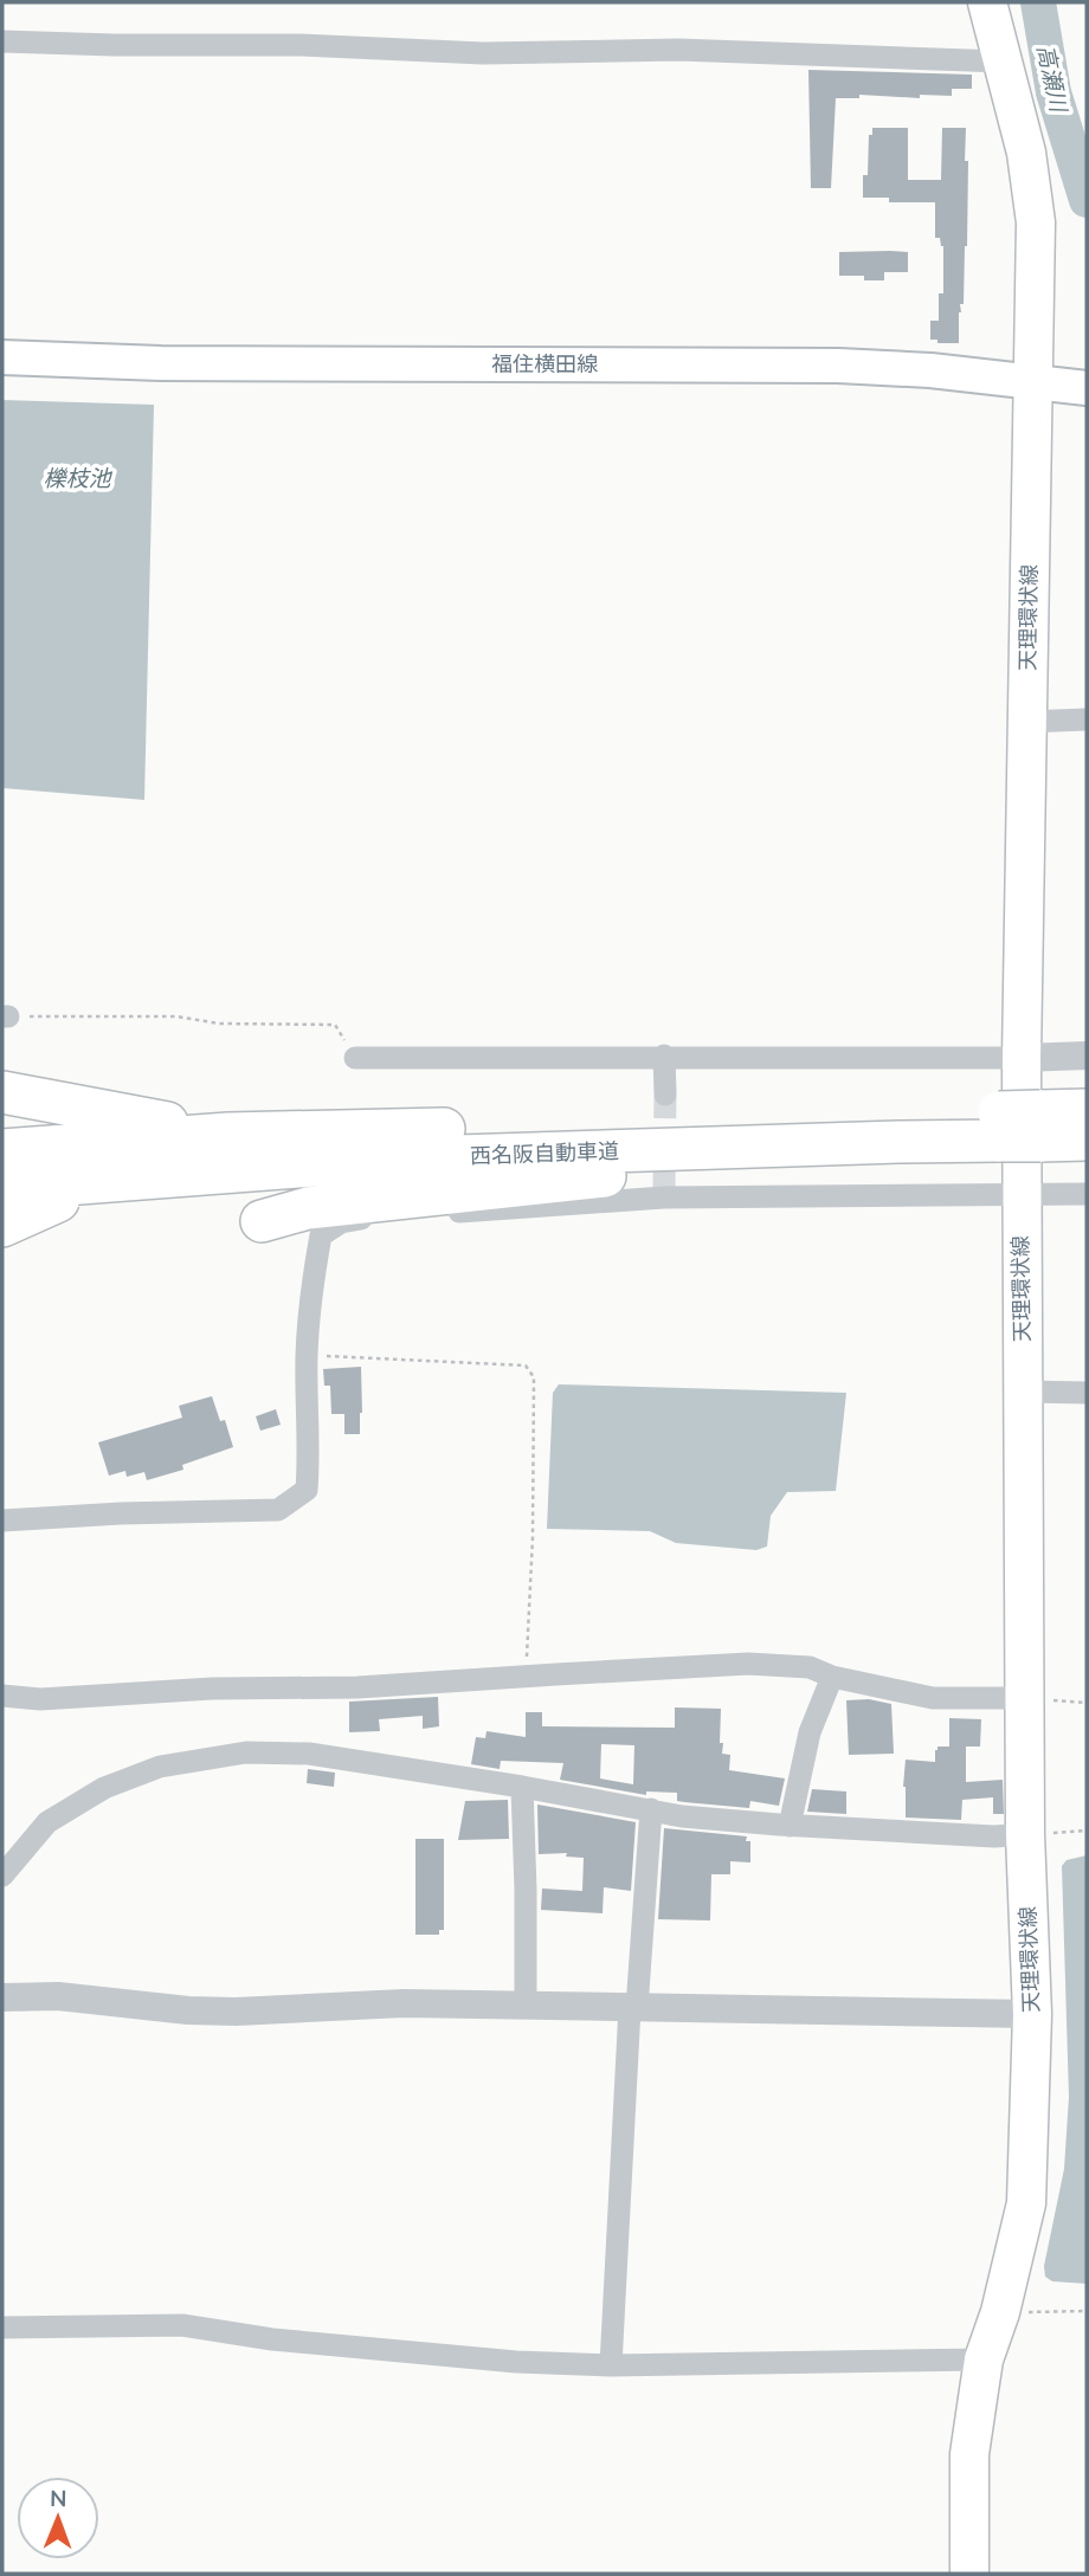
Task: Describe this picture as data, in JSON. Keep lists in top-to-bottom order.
{
  "streets": {
    "highway": ["西名阪自動車道"],
    "main road": ["福住横田線", "天理環状線"]
  },
  "crossings": [
    ["福住横田線", "天理環状線"]
  ],
  "water": ["高瀬川", "櫟枝池"],
  "north": "top"
}
